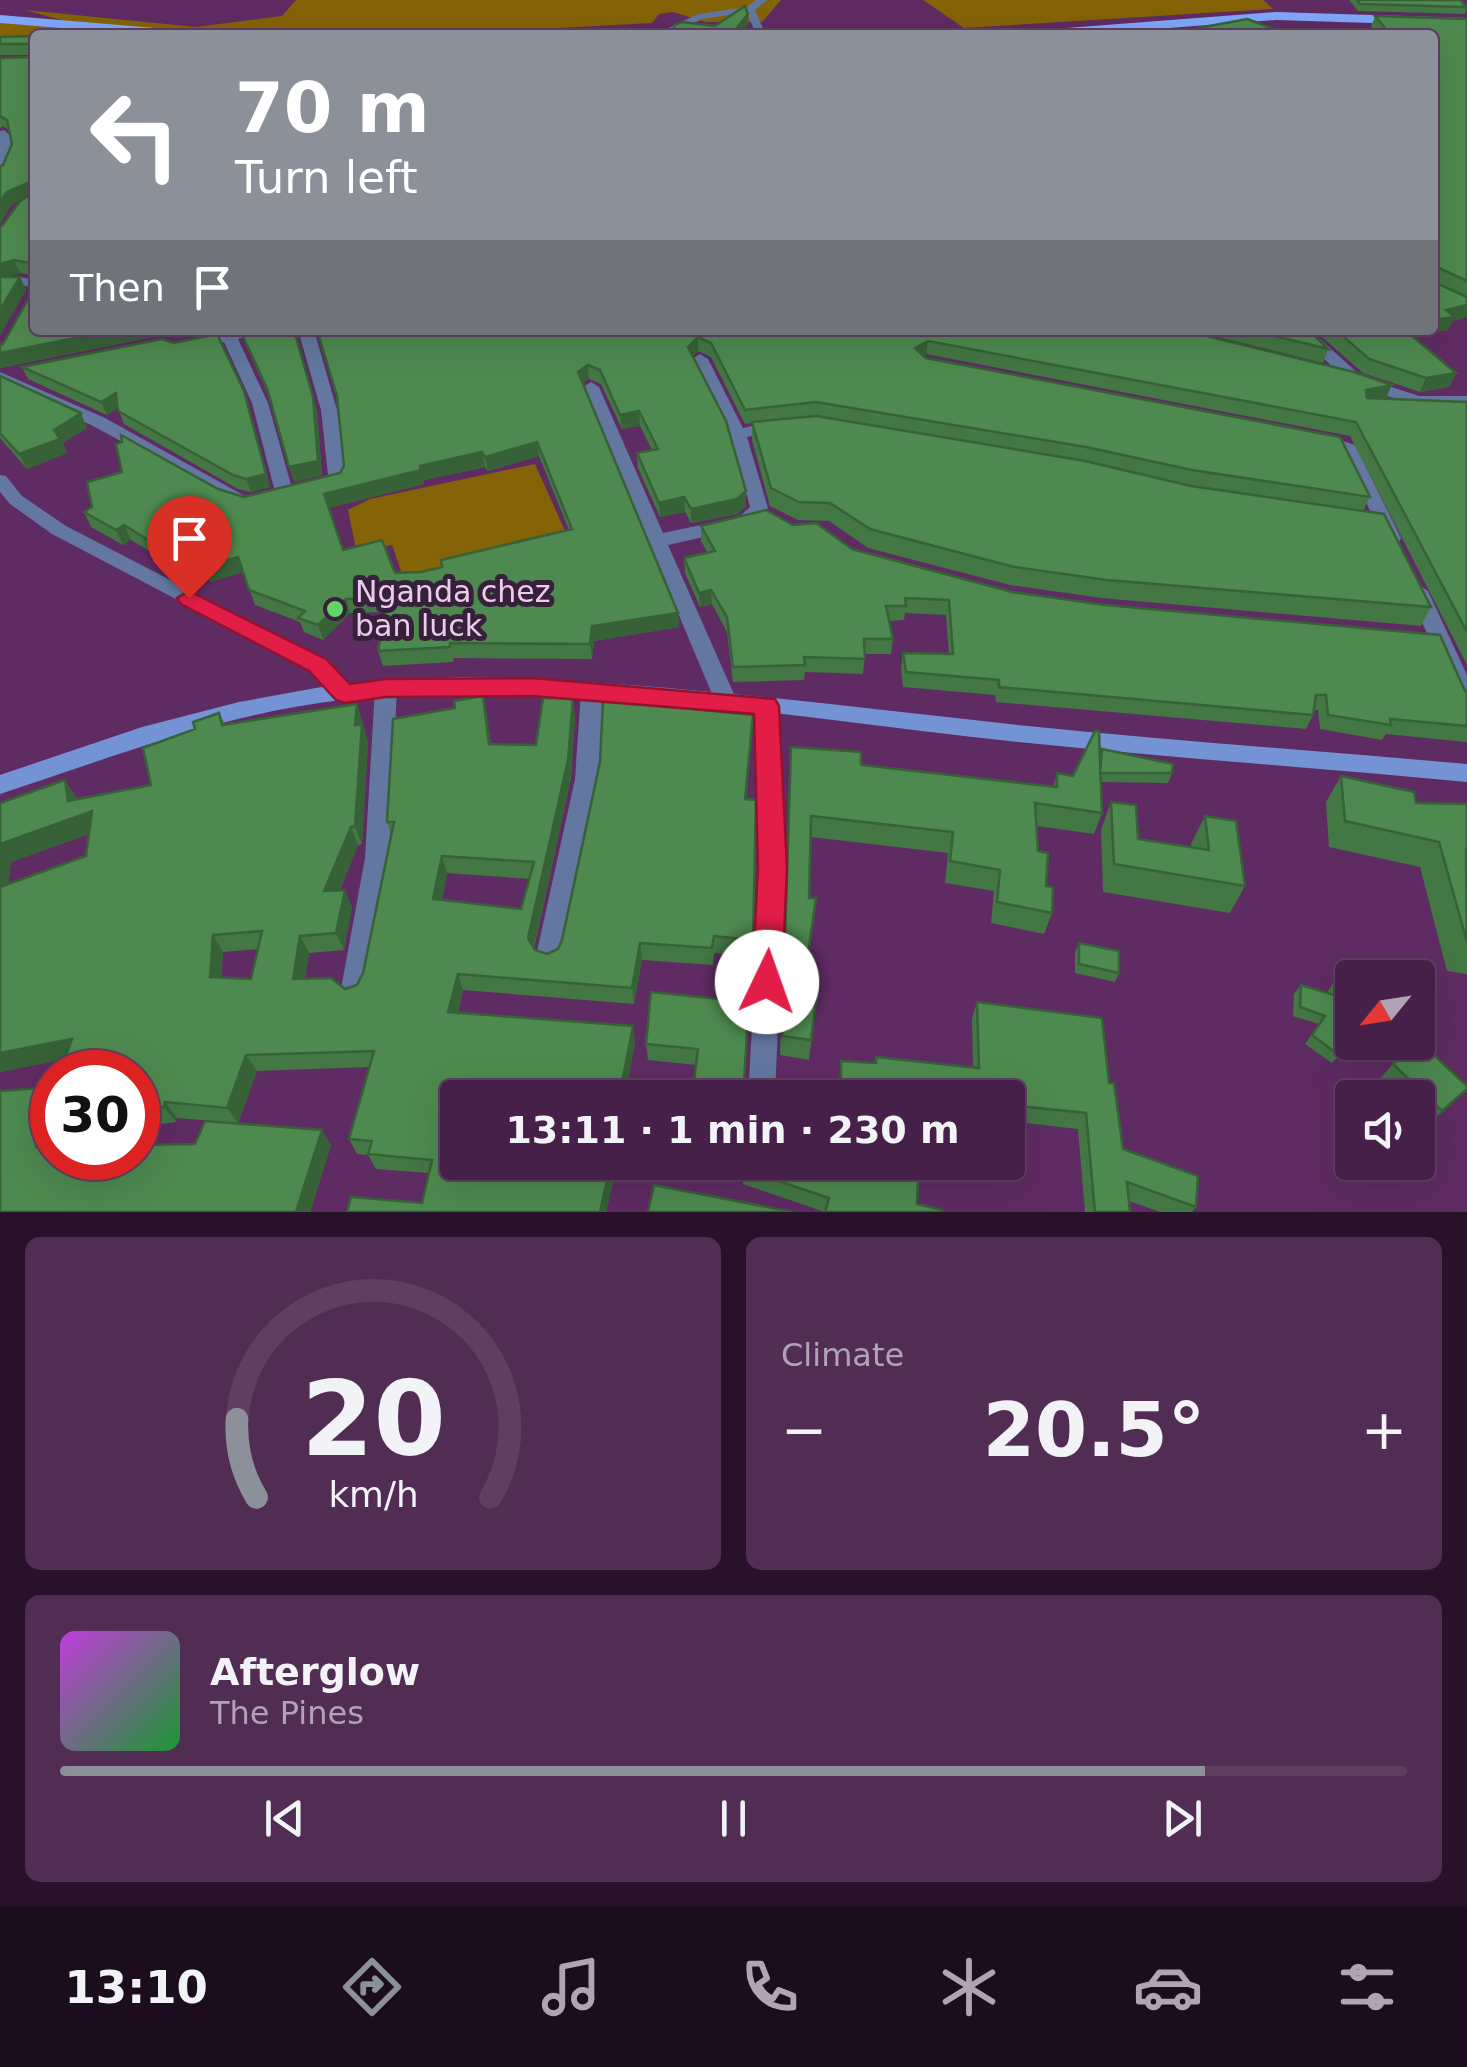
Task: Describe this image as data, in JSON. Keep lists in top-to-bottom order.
{
  "places": ["Nganda chez ban luck"],
  "north": "bottom left",
  "page": {
    "turn": ["70 m", "Turn left"],
    "then": "Then",
    "limit": "30",
    "trip": "13:11 · 1 min · 230 m",
    "tile": "Climate",
    "heat": ["−", "20.5°", "+"],
    "song": ["Afterglow", "The Pines"],
    "tabs": "13:10",
    "gauge": ["20", "km/h"]
  }
}
